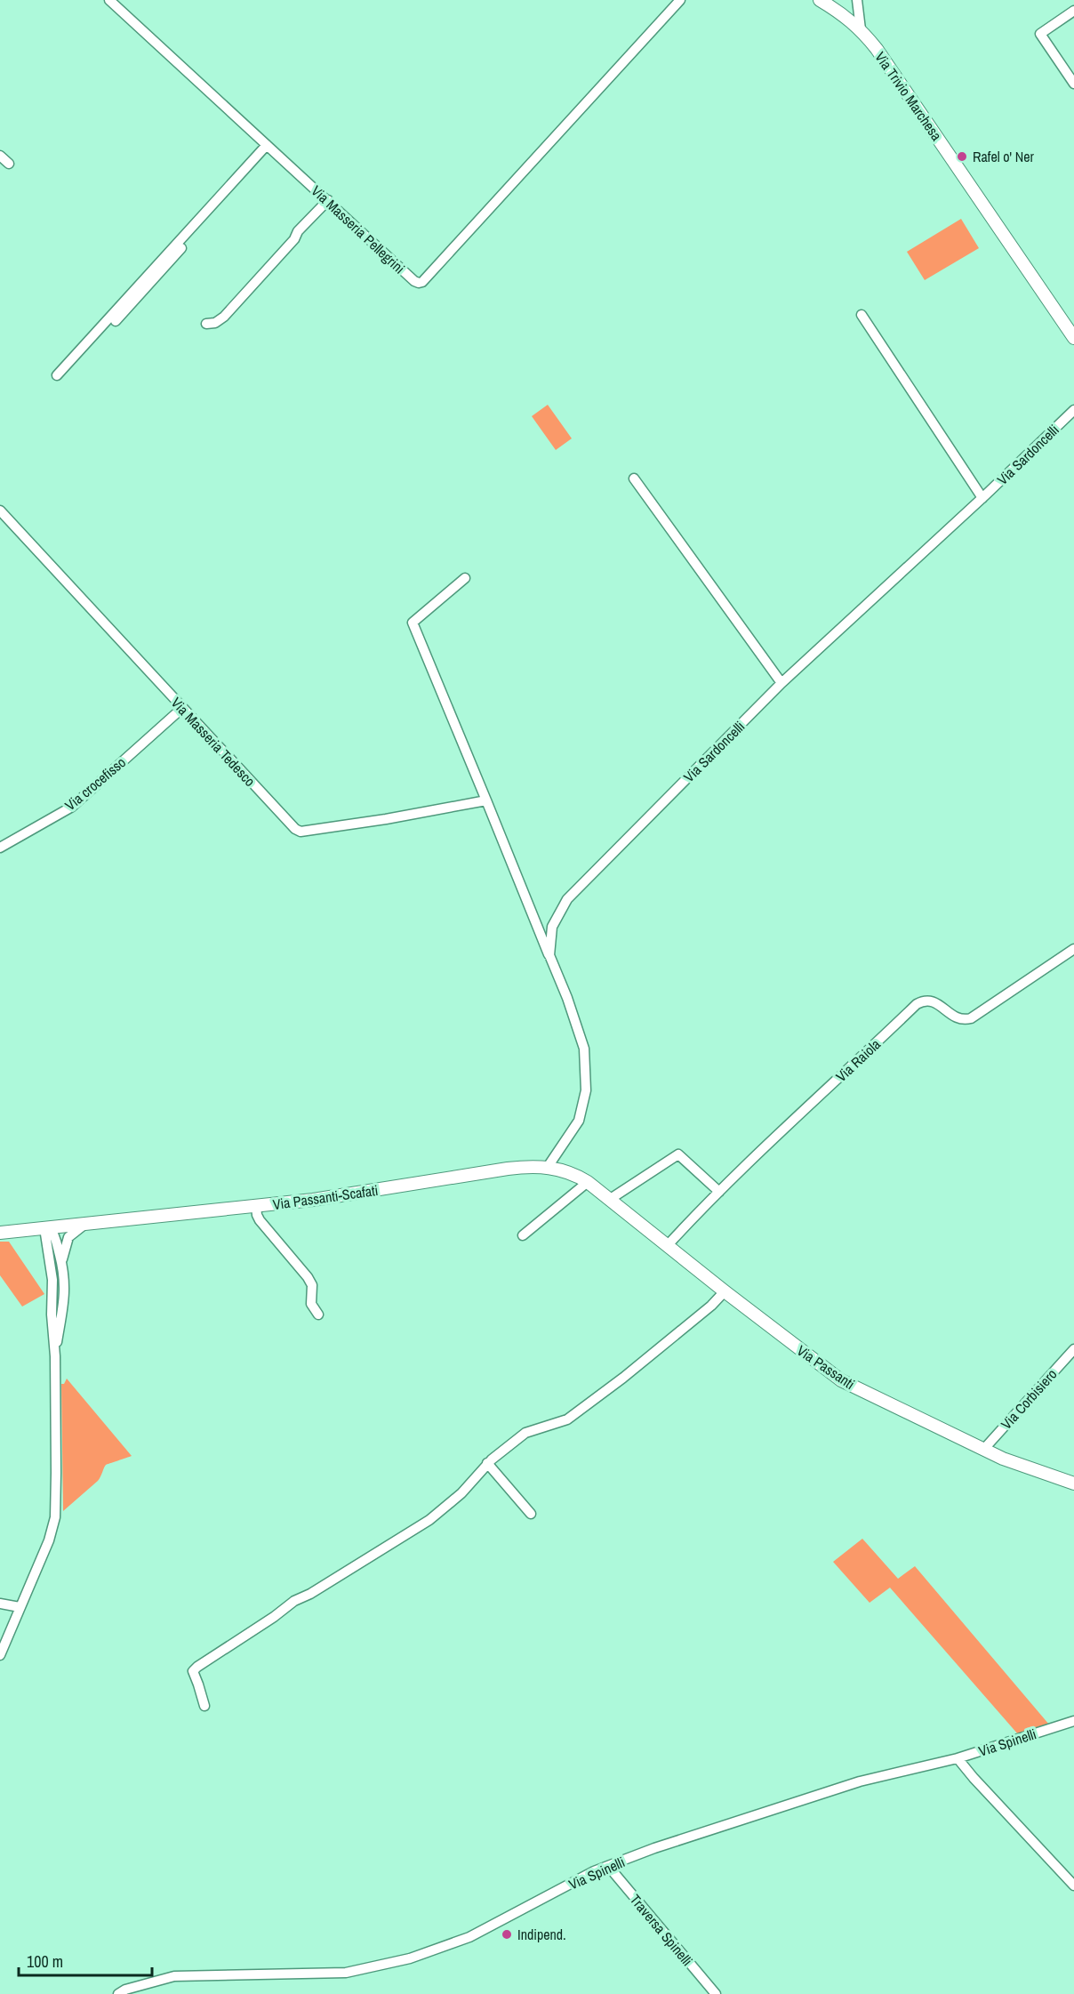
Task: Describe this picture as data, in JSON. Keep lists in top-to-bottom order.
{
  "streets": {
    "street": [
      "Via Trivio Marchesa",
      "Via Masseria Pellegrini",
      "Via Sardoncelli",
      "Via Masseria Tedesco",
      "Via crocefisso",
      "Via Raiola",
      "Via Passanti-Scafati",
      "Via Passanti",
      "Via Corbisiero",
      "Via Spinelli",
      "Traversa Spinelli"
    ]
  },
  "crossings": [
    ["Via Sardoncelli", "Via Passanti-Scafati"],
    ["Via Masseria Tedesco", "Via crocefisso"],
    ["Via Raiola", "Via Passanti"],
    ["Via Passanti-Scafati", "Via Passanti"],
    ["Via Passanti", "Via Corbisiero"],
    ["Via Spinelli", "Traversa Spinelli"]
  ],
  "places": ["Rafel o' Ner", "Indipend."],
  "scale_bar": "100 m"
}
